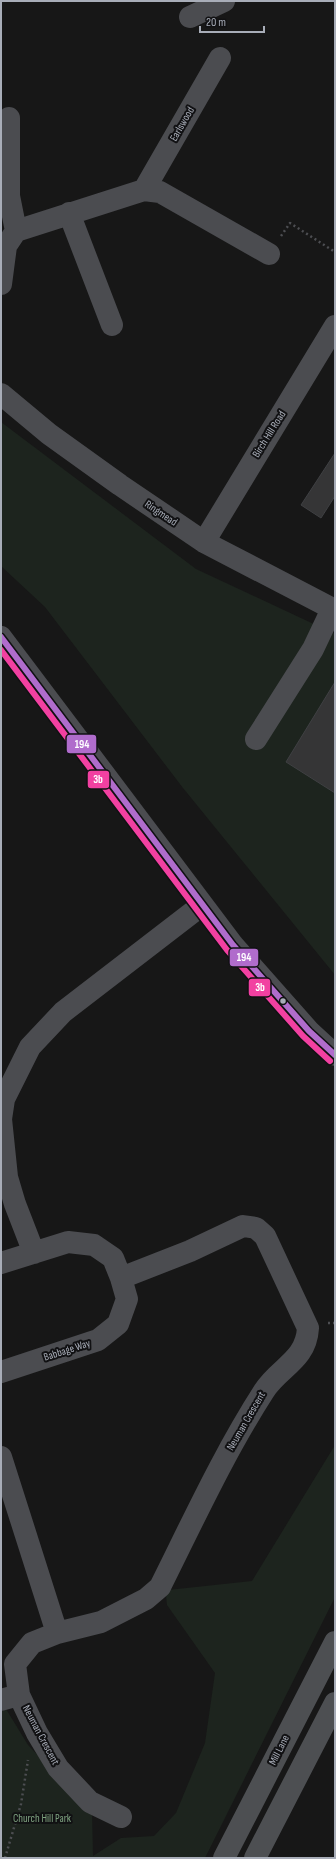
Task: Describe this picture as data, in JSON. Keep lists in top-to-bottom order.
{
  "streets": {
    "main road": ["Mill Lane"],
    "street": [
      "Earlswood",
      "Birch Hill Road",
      "Ringmead",
      "Babbage Way",
      "Neuman Crescent"
    ]
  },
  "crossings": [
    ["Birch Hill Road", "Ringmead"],
    ["Babbage Way", "Neuman Crescent"]
  ],
  "parks": ["Church Hill Park"],
  "lines": ["transit line 194", "transit line 3b"],
  "scale_bar": "20 m"
}
